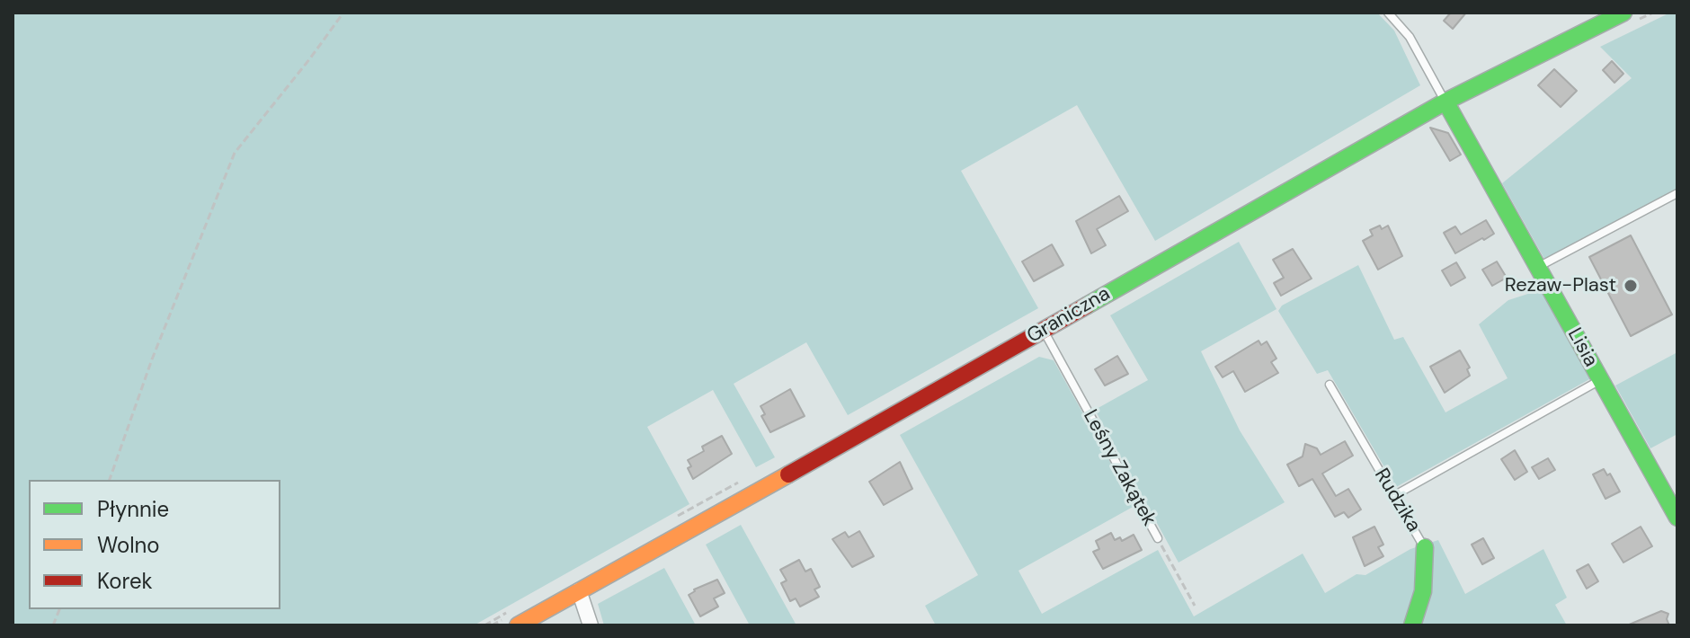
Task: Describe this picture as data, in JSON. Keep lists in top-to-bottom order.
{
  "streets": {
    "street": ["Graniczna", "Lisia", "Rudzika"],
    "lane": ["Leśny Zakątek"]
  },
  "crossings": [
    ["Graniczna", "Lisia"],
    ["Graniczna", "Leśny Zakątek"]
  ],
  "places": ["Rezaw-Plast"],
  "legend": ["Płynnie", "Wolno", "Korek"]
}
